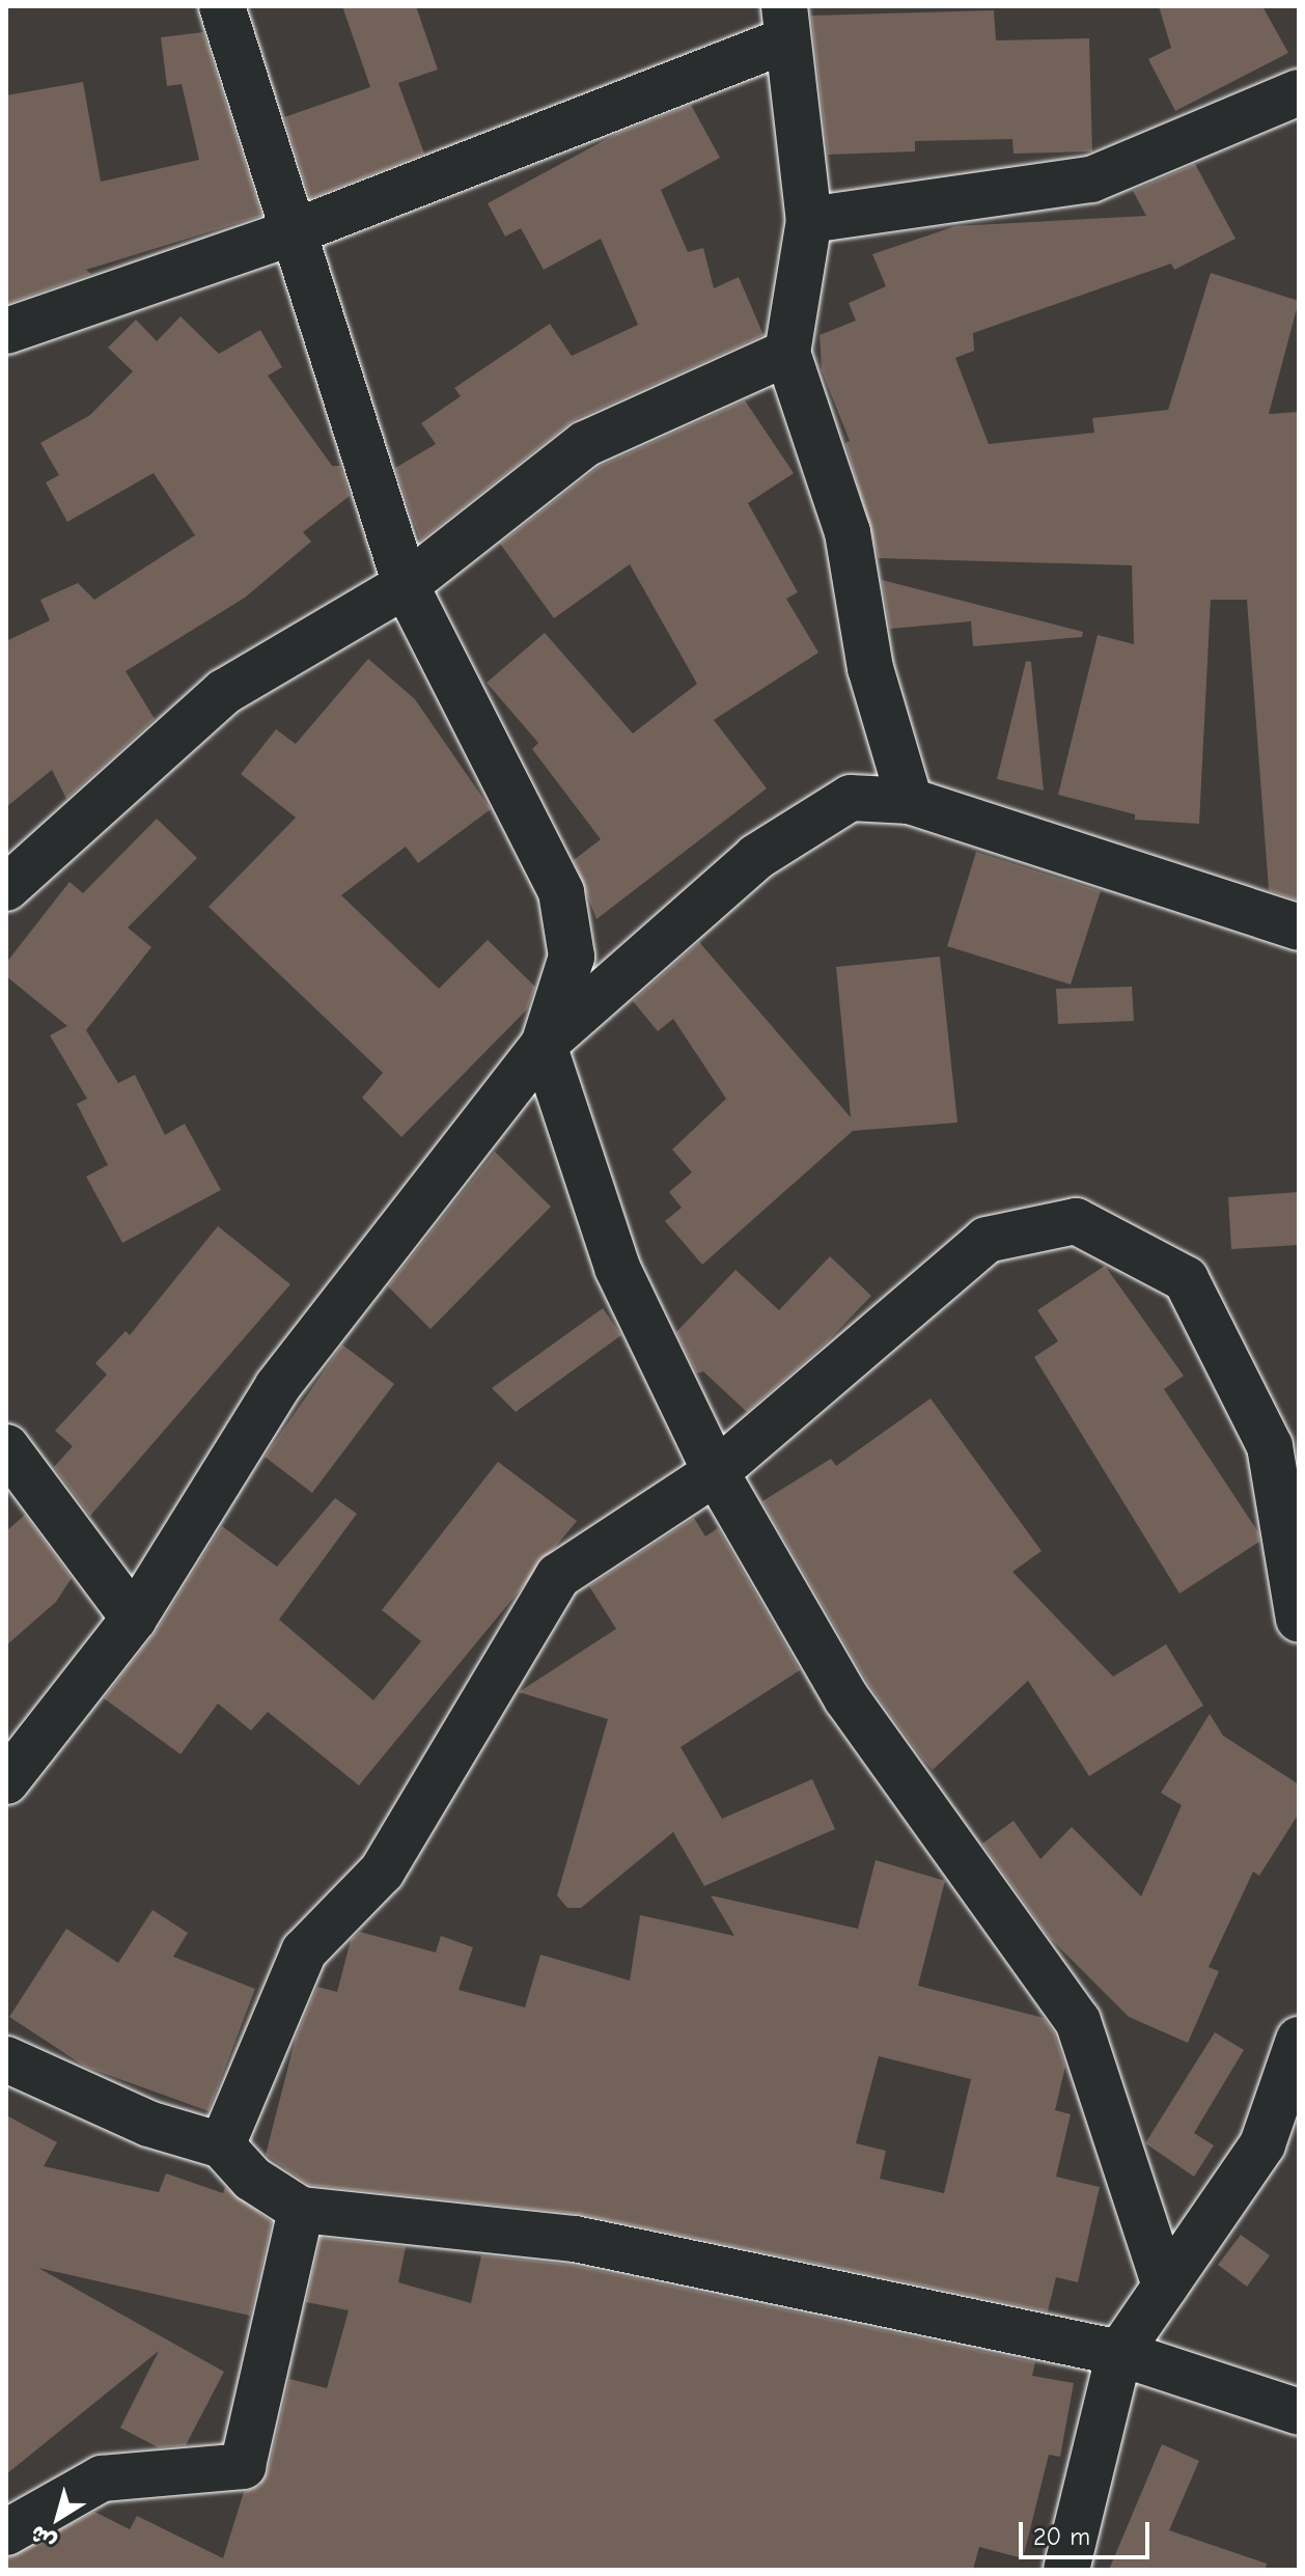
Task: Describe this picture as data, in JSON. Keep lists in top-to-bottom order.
{
  "scale_bar": "20 m",
  "north": "bottom left"
}
